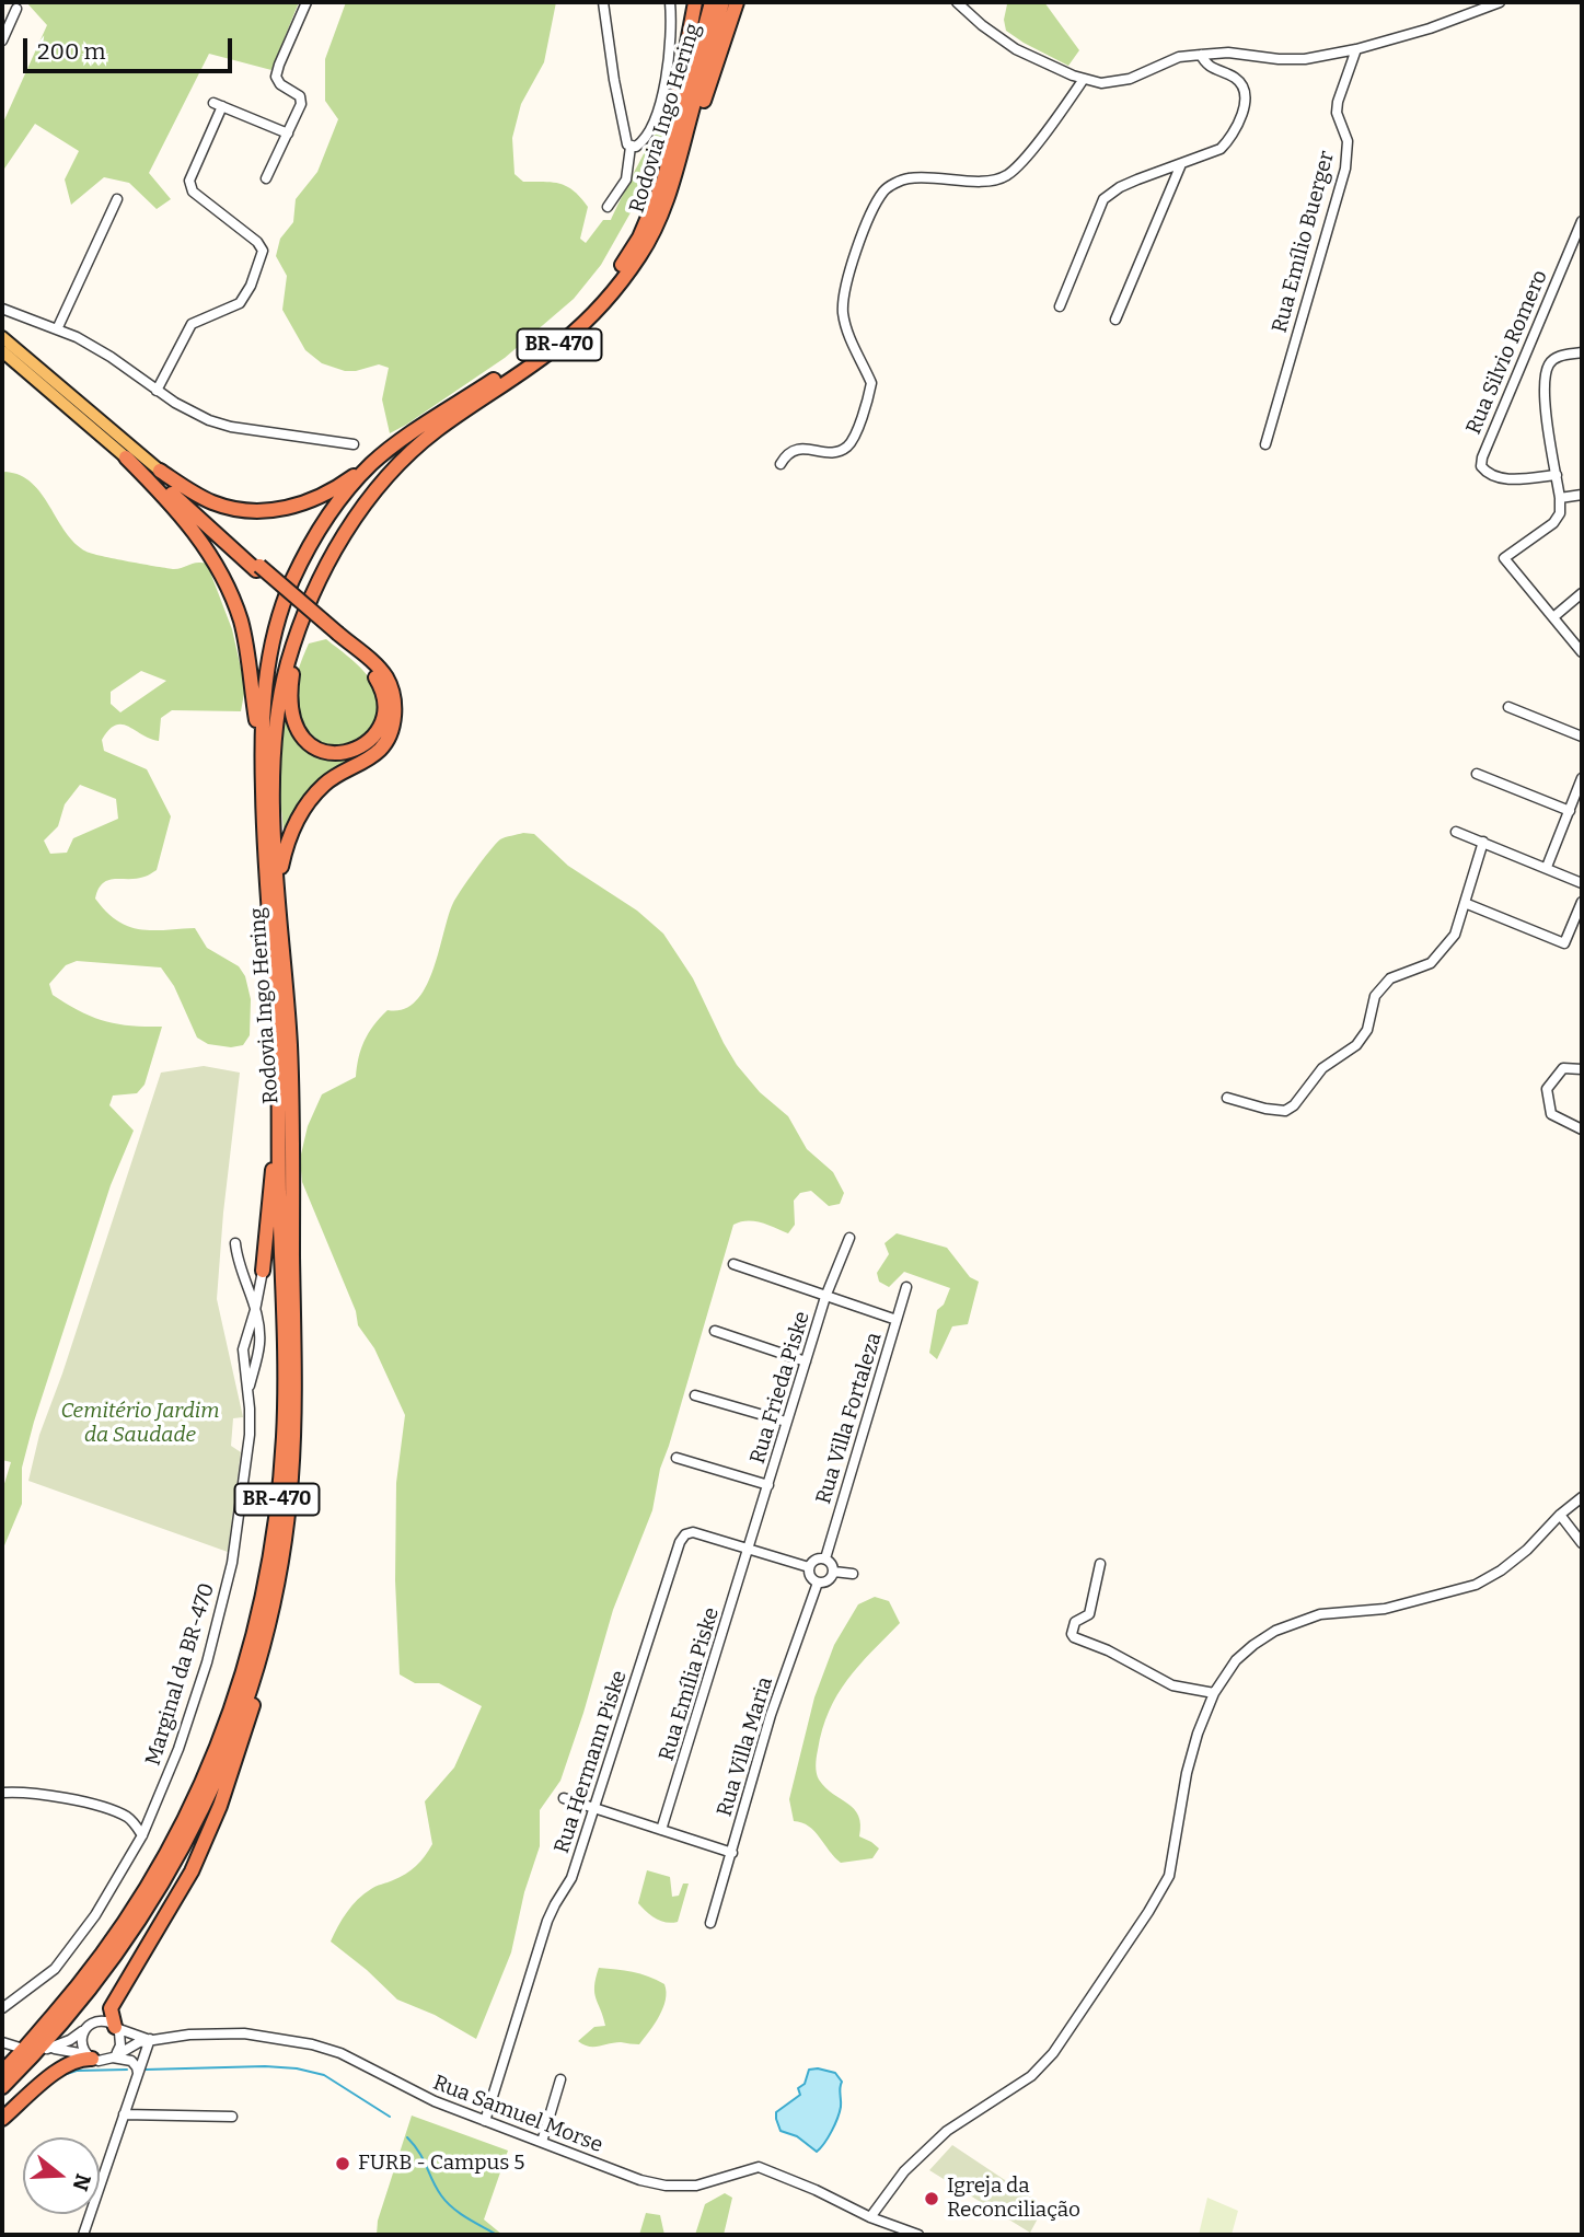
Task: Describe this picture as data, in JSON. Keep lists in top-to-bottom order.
{
  "streets": {
    "highway": ["Rodovia Ingo Hering", "BR-470"],
    "street": [
      "Rua Emílio Buerger",
      "Rua Silvio Romero",
      "Rua Frieda Piske",
      "Rua Villa Fortaleza",
      "Marginal da BR-470",
      "Rua Emília Piske",
      "Rua Villa Maria",
      "Rua Hermann Piske",
      "Rua Samuel Morse"
    ]
  },
  "crossings": [
    ["Rua Frieda Piske", "Rua Emília Piske"],
    ["Rua Frieda Piske", "Rua Hermann Piske"],
    ["Rua Villa Fortaleza", "Rua Villa Maria"],
    ["Rua Villa Fortaleza", "Rua Hermann Piske"],
    ["Rua Emília Piske", "Rua Hermann Piske"],
    ["Rua Villa Maria", "Rua Hermann Piske"],
    ["Rua Hermann Piske", "Rua Samuel Morse"]
  ],
  "parks": ["Cemitério Jardim da Saudade"],
  "places": ["FURB - Campus 5", "Igreja da Reconciliação"],
  "scale_bar": "200 m",
  "north": "right"
}
